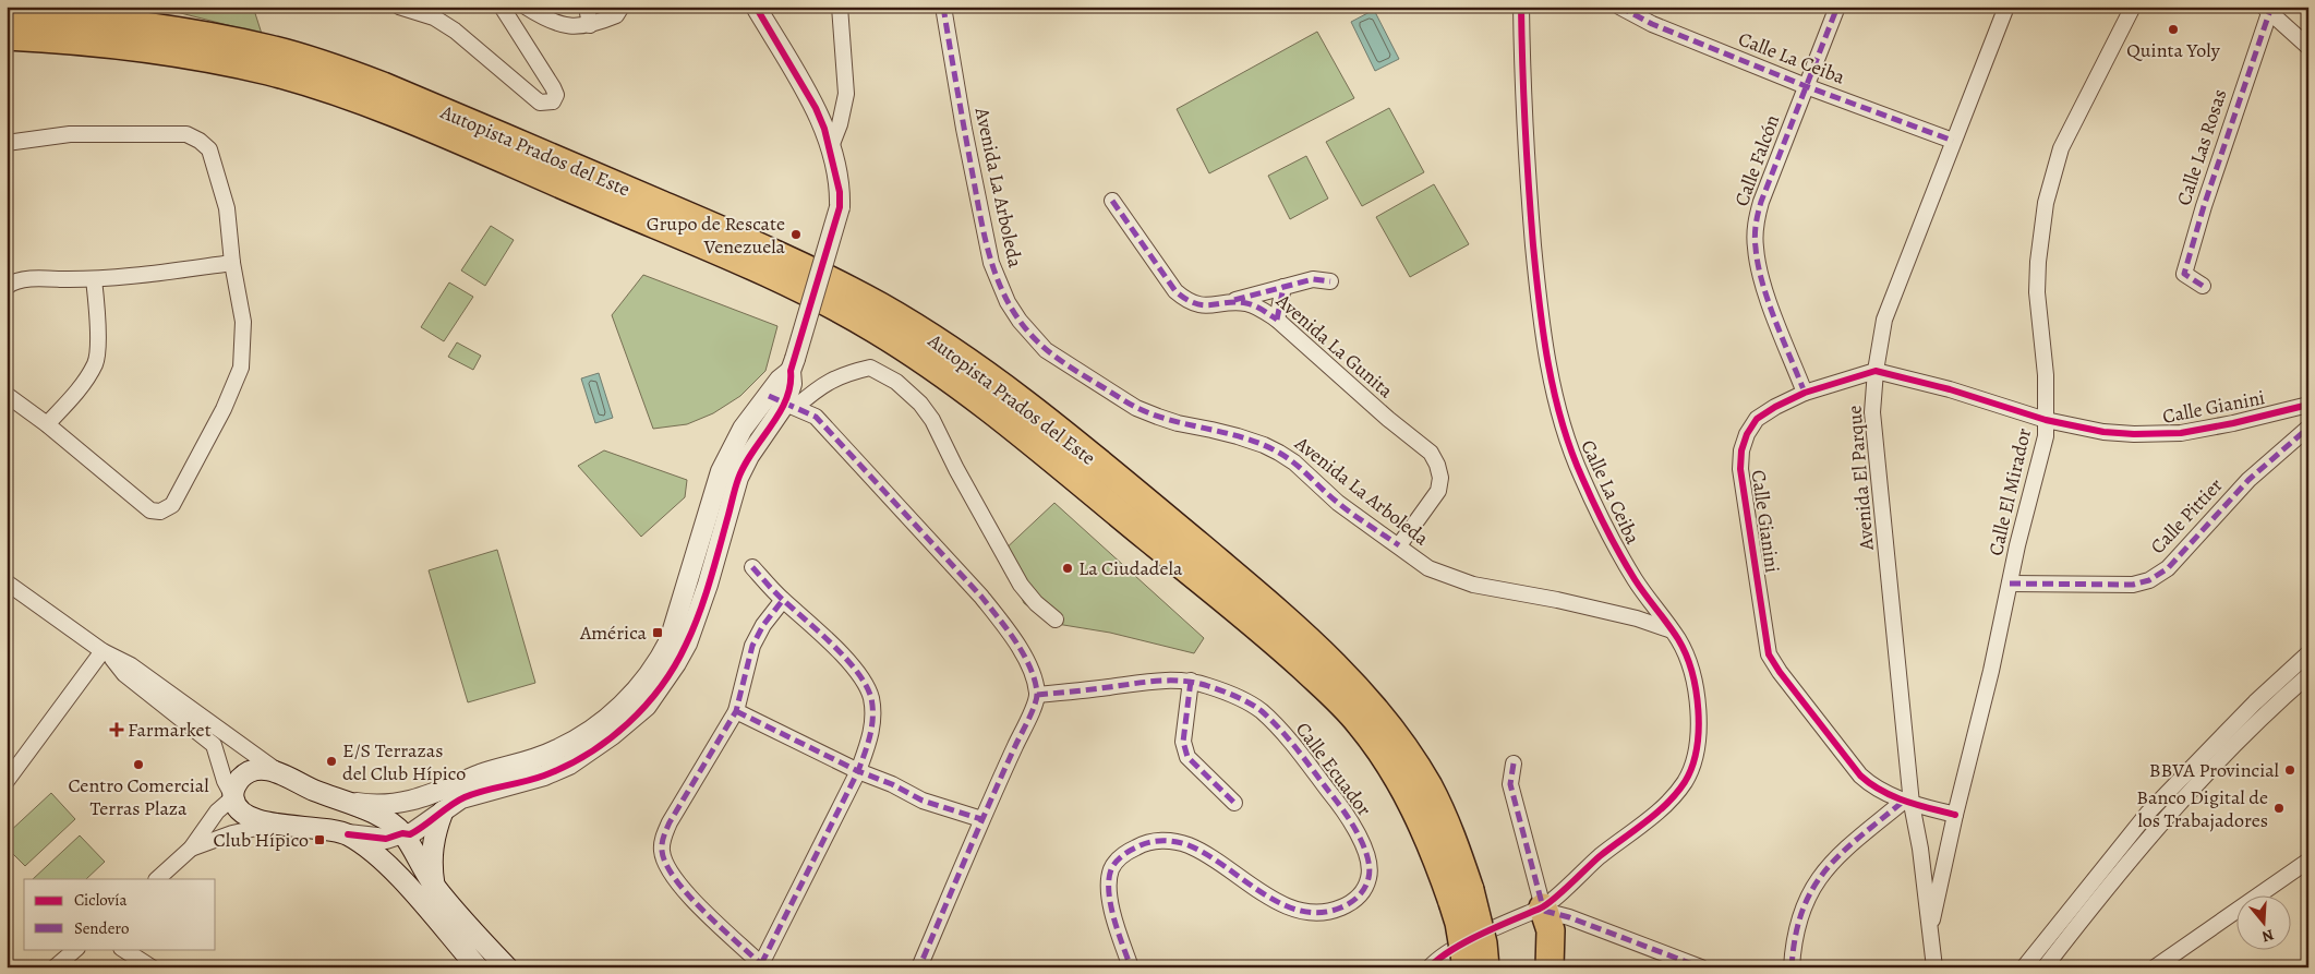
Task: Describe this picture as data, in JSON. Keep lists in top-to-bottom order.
{
  "streets": {
    "highway": ["Autopista Prados del Este"],
    "street": [
      "Calle La Ceiba",
      "Calle Las Rosas",
      "Calle Falcón",
      "Avenida La Arboleda",
      "Avenida La Gunita",
      "Calle Gianini",
      "Avenida El Parque",
      "Calle El Mirador",
      "Calle Pittier",
      "Calle Ecuador"
    ]
  },
  "crossings": [
    ["Calle La Ceiba", "Calle Falcón"],
    ["Calle La Ceiba", "Avenida La Arboleda"],
    ["Calle La Ceiba", "Avenida El Parque"],
    ["Calle Falcón", "Calle Gianini"],
    ["Avenida La Arboleda", "Avenida La Gunita"],
    ["Calle Gianini", "Avenida El Parque"],
    ["Calle Gianini", "Calle El Mirador"],
    ["Avenida El Parque", "Calle El Mirador"],
    ["Calle El Mirador", "Calle Pittier"]
  ],
  "places": {
    "other": [
      "Quinta Yoly",
      "Grupo de Rescate Venezuela",
      "La Ciudadela",
      "E/S Terrazas del Club Hípico",
      "Centro Comercial Terras Plaza",
      "BBVA Provincial",
      "Banco Digital de los Trabajadores"
    ],
    "transit": ["América", "Club Hípico"],
    "health": ["Farmarket"]
  },
  "legend": ["Ciclovía", "Sendero"],
  "north": "bottom"
}
